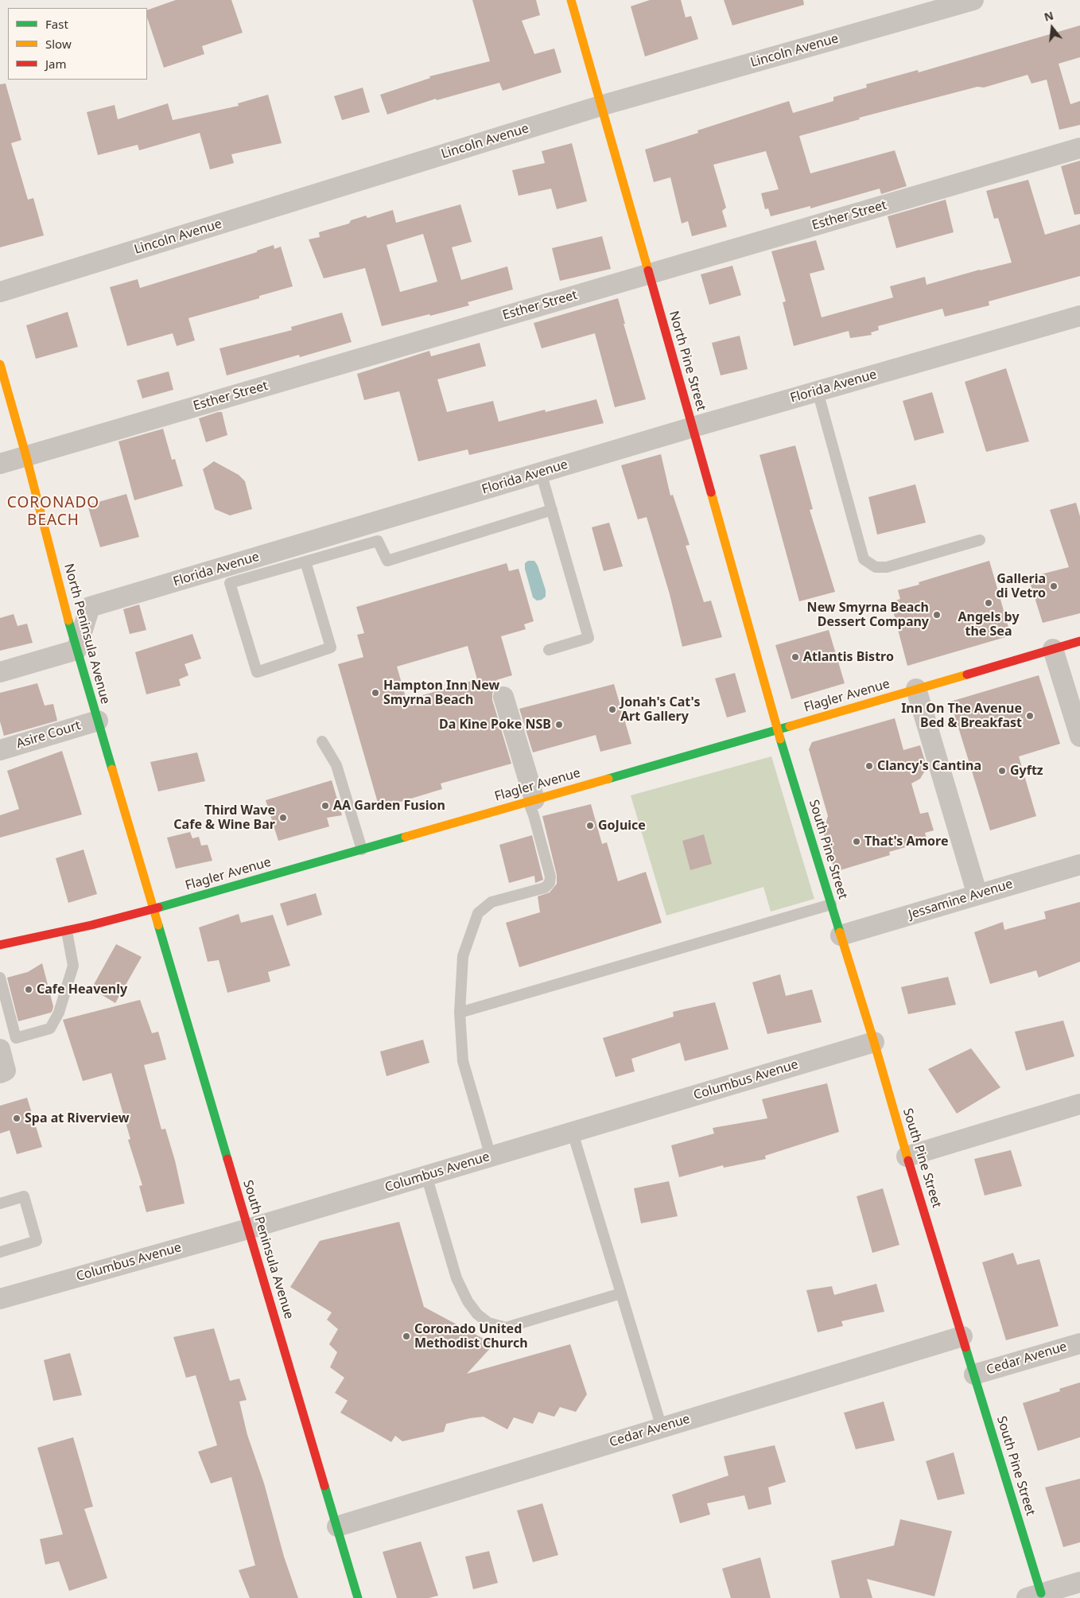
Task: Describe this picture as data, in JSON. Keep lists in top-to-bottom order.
{
  "streets": {
    "street": [
      "Lincoln Avenue",
      "Esther Street",
      "North Pine Street",
      "Florida Avenue",
      "North Peninsula Avenue",
      "Flagler Avenue",
      "Asire Court",
      "South Pine Street",
      "Jessamine Avenue",
      "Columbus Avenue",
      "South Peninsula Avenue",
      "Cedar Avenue"
    ]
  },
  "crossings": [
    ["Lincoln Avenue", "North Pine Street"],
    ["Esther Street", "North Pine Street"],
    ["Esther Street", "North Peninsula Avenue"],
    ["North Pine Street", "Florida Avenue"],
    ["North Pine Street", "Flagler Avenue"],
    ["North Pine Street", "South Pine Street"],
    ["Florida Avenue", "North Peninsula Avenue"],
    ["North Peninsula Avenue", "Flagler Avenue"],
    ["North Peninsula Avenue", "Asire Court"],
    ["North Peninsula Avenue", "South Peninsula Avenue"],
    ["Flagler Avenue", "South Pine Street"],
    ["Flagler Avenue", "South Peninsula Avenue"],
    ["South Pine Street", "Jessamine Avenue"],
    ["South Pine Street", "Columbus Avenue"],
    ["South Pine Street", "Cedar Avenue"],
    ["Columbus Avenue", "South Peninsula Avenue"],
    ["South Peninsula Avenue", "Cedar Avenue"]
  ],
  "districts": ["CORONADO BEACH"],
  "places": [
    "Galleria di Vetro",
    "Angels by the Sea",
    "New Smyrna Beach Dessert Company",
    "Atlantis Bistro",
    "Hampton Inn New Smyrna Beach",
    "Jonah's Cat's Art Gallery",
    "Inn On The Avenue Bed & Breakfast",
    "Da Kine Poke NSB",
    "Clancy's Cantina",
    "Gyftz",
    "AA Garden Fusion",
    "Third Wave Cafe & Wine Bar",
    "GoJuice",
    "That's Amore",
    "Cafe Heavenly",
    "Spa at Riverview",
    "Coronado United Methodist Church"
  ],
  "legend": ["Fast", "Slow", "Jam"],
  "north": "top"
}
